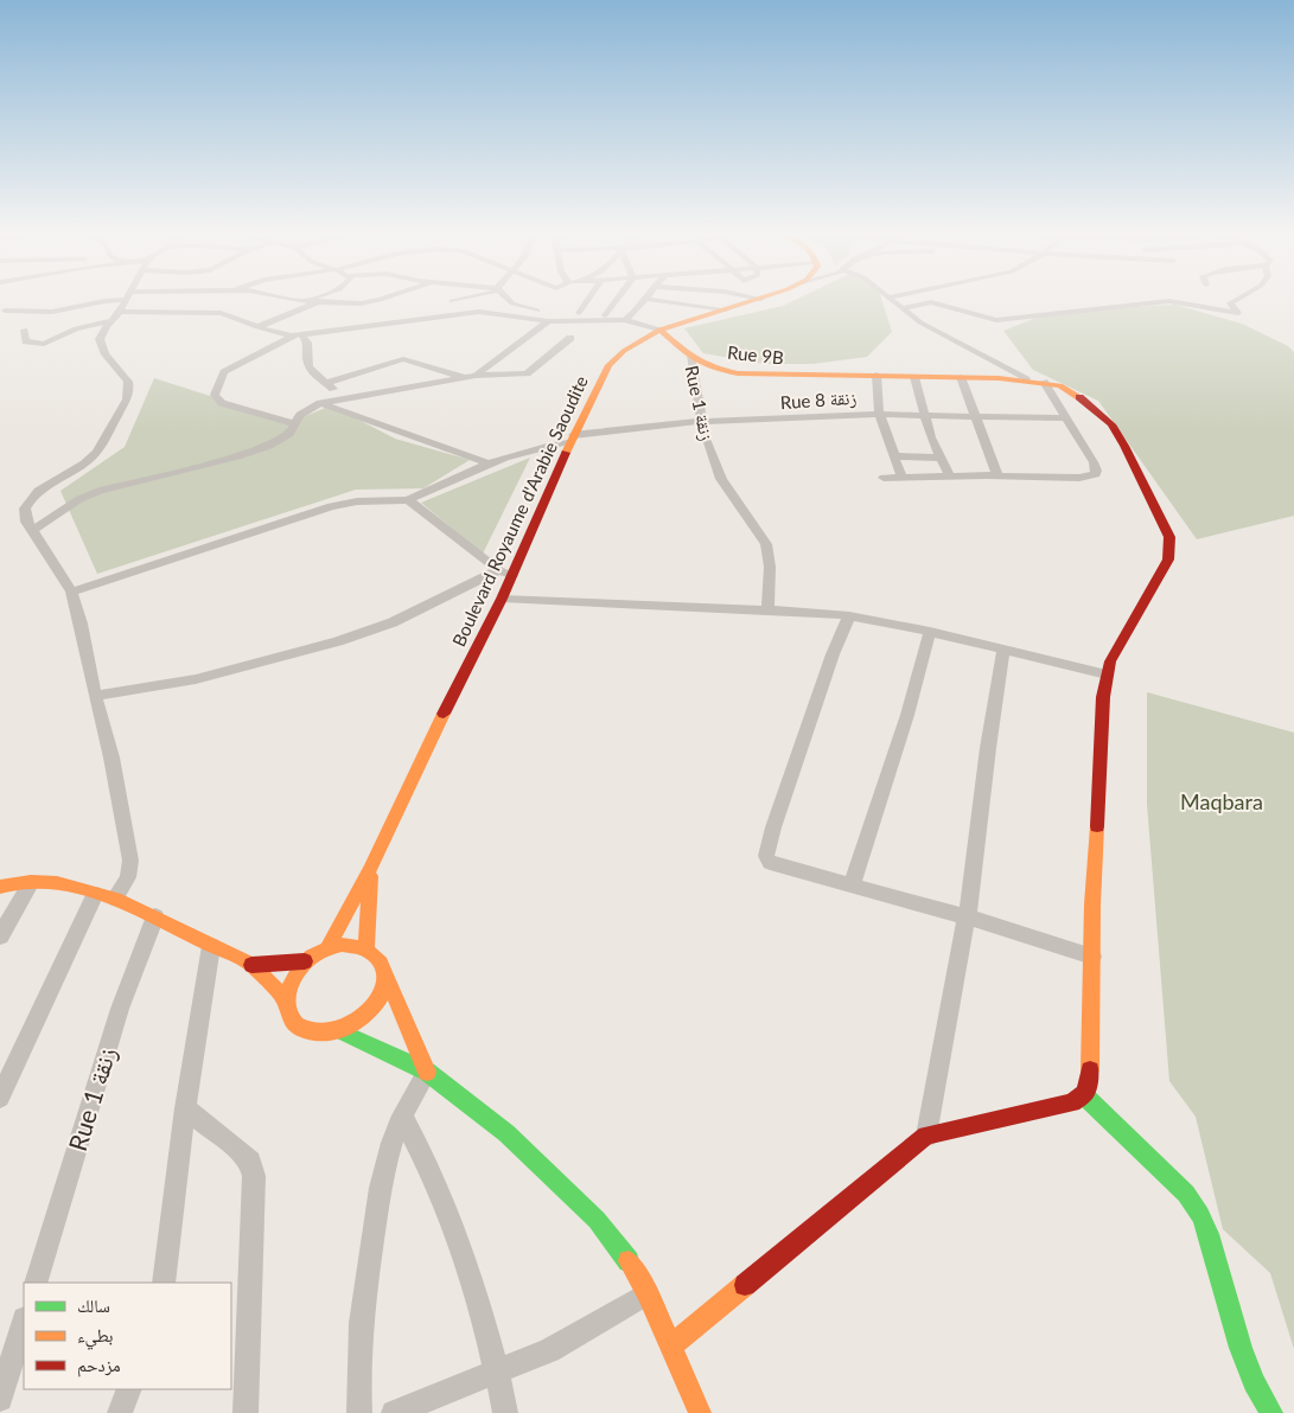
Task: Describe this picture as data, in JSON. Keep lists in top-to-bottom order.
{
  "streets": {
    "street": [
      "Rue 9B",
      "Rue 8 زنقة",
      "Rue 1 زنقة",
      "Boulevard Royaume d'Arabie Saoudite"
    ]
  },
  "crossings": [
    ["Rue 9B", "Rue 1 زنقة"],
    ["Rue 9B", "Boulevard Royaume d'Arabie Saoudite"],
    ["Rue 8 زنقة", "Rue 1 زنقة"],
    ["Rue 8 زنقة", "Boulevard Royaume d'Arabie Saoudite"]
  ],
  "parks": ["Maqbara"],
  "legend": ["سالك", "بطيء", "مزدحم"]
}
